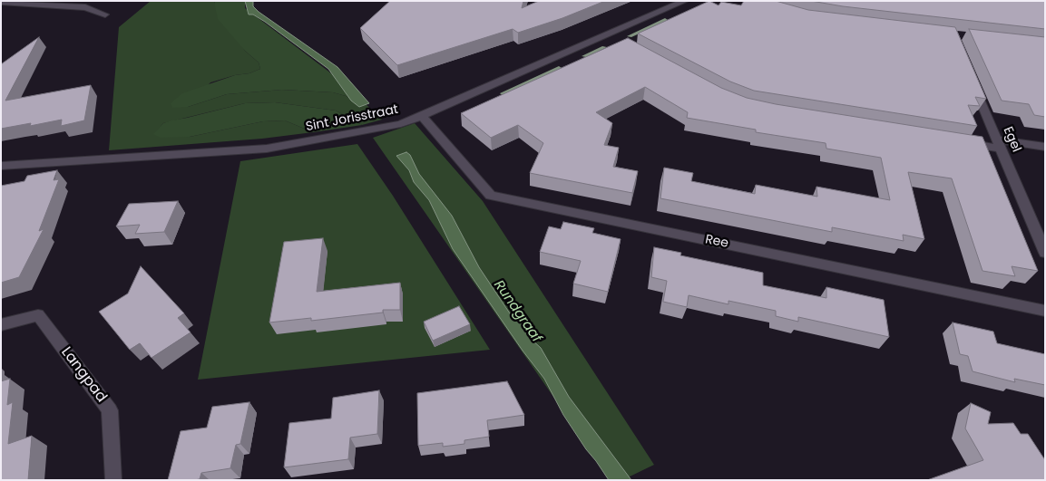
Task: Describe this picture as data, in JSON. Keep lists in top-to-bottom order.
{
  "streets": {
    "street": [
      "Sint Jorisstraat",
      "Egel",
      "Ree",
      "Langpad"
    ]
  },
  "crossings": [
    ["Sint Jorisstraat", "Ree"]
  ],
  "water": ["Rundgraaf"]
}
